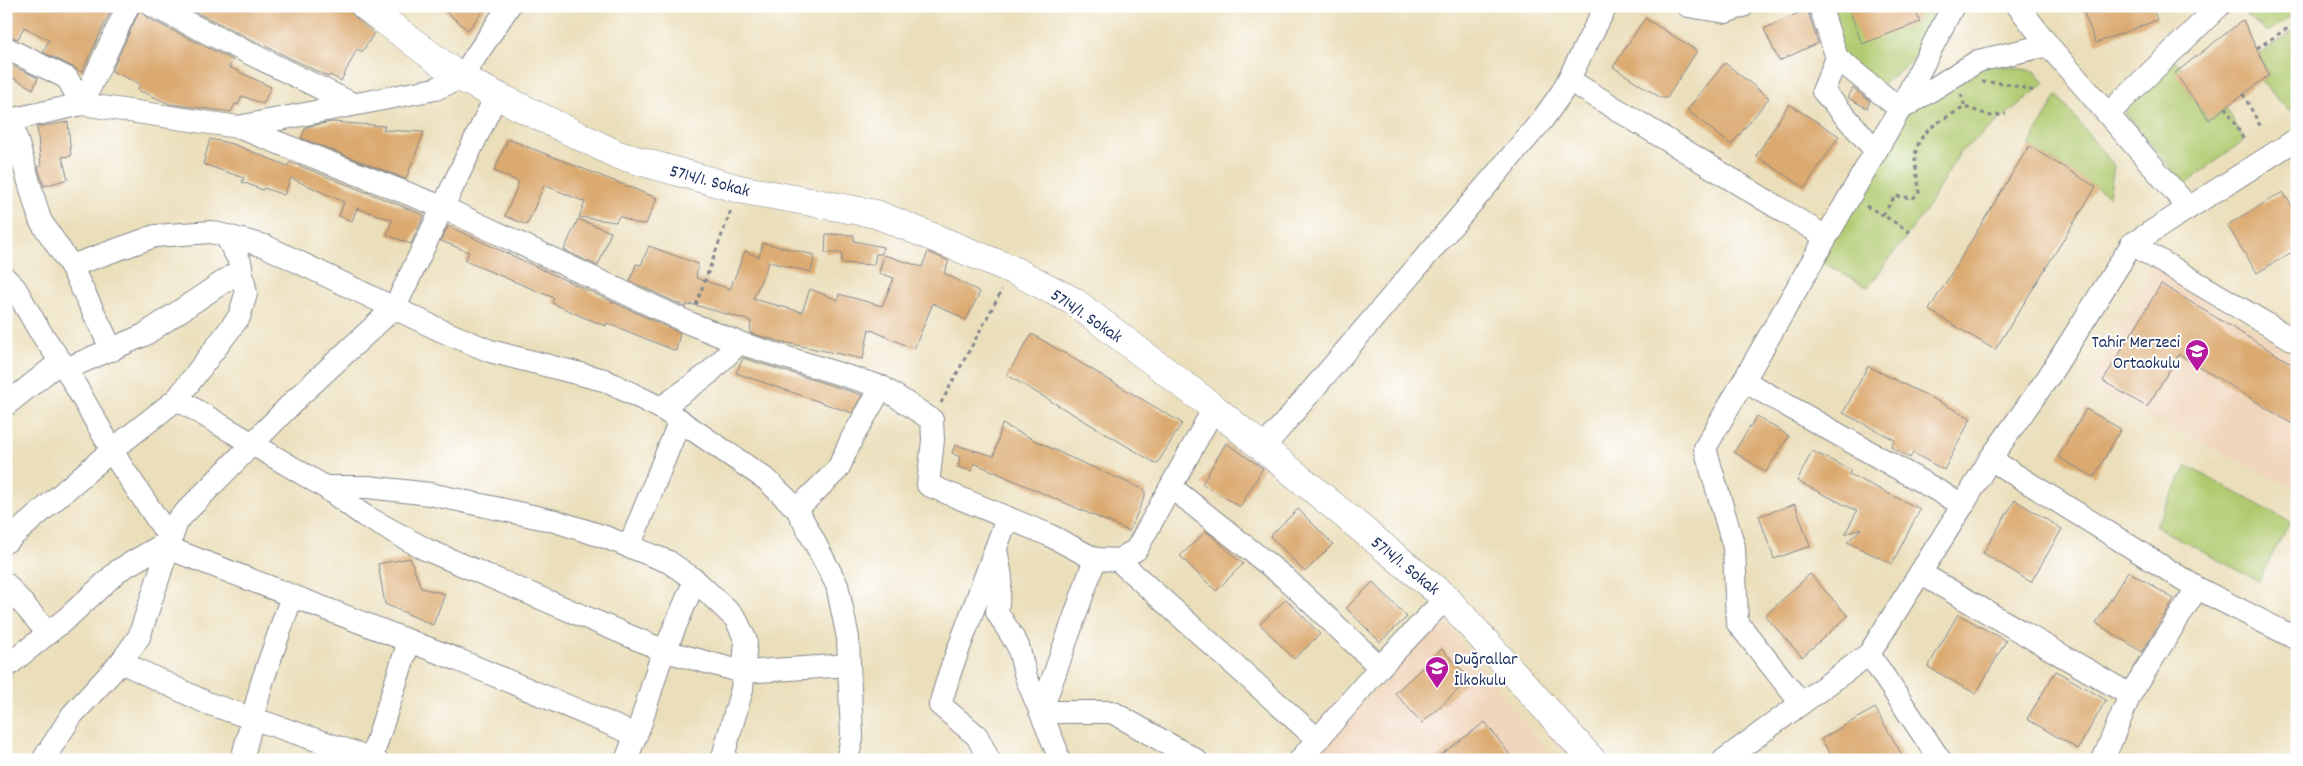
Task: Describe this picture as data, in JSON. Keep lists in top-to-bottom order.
{
  "streets": {
    "main road": ["5714/1. Sokak"]
  },
  "places": {
    "school or university": ["Tahir Merzeci Ortaokulu", "Duğrallar İlkokulu"]
  }
}
